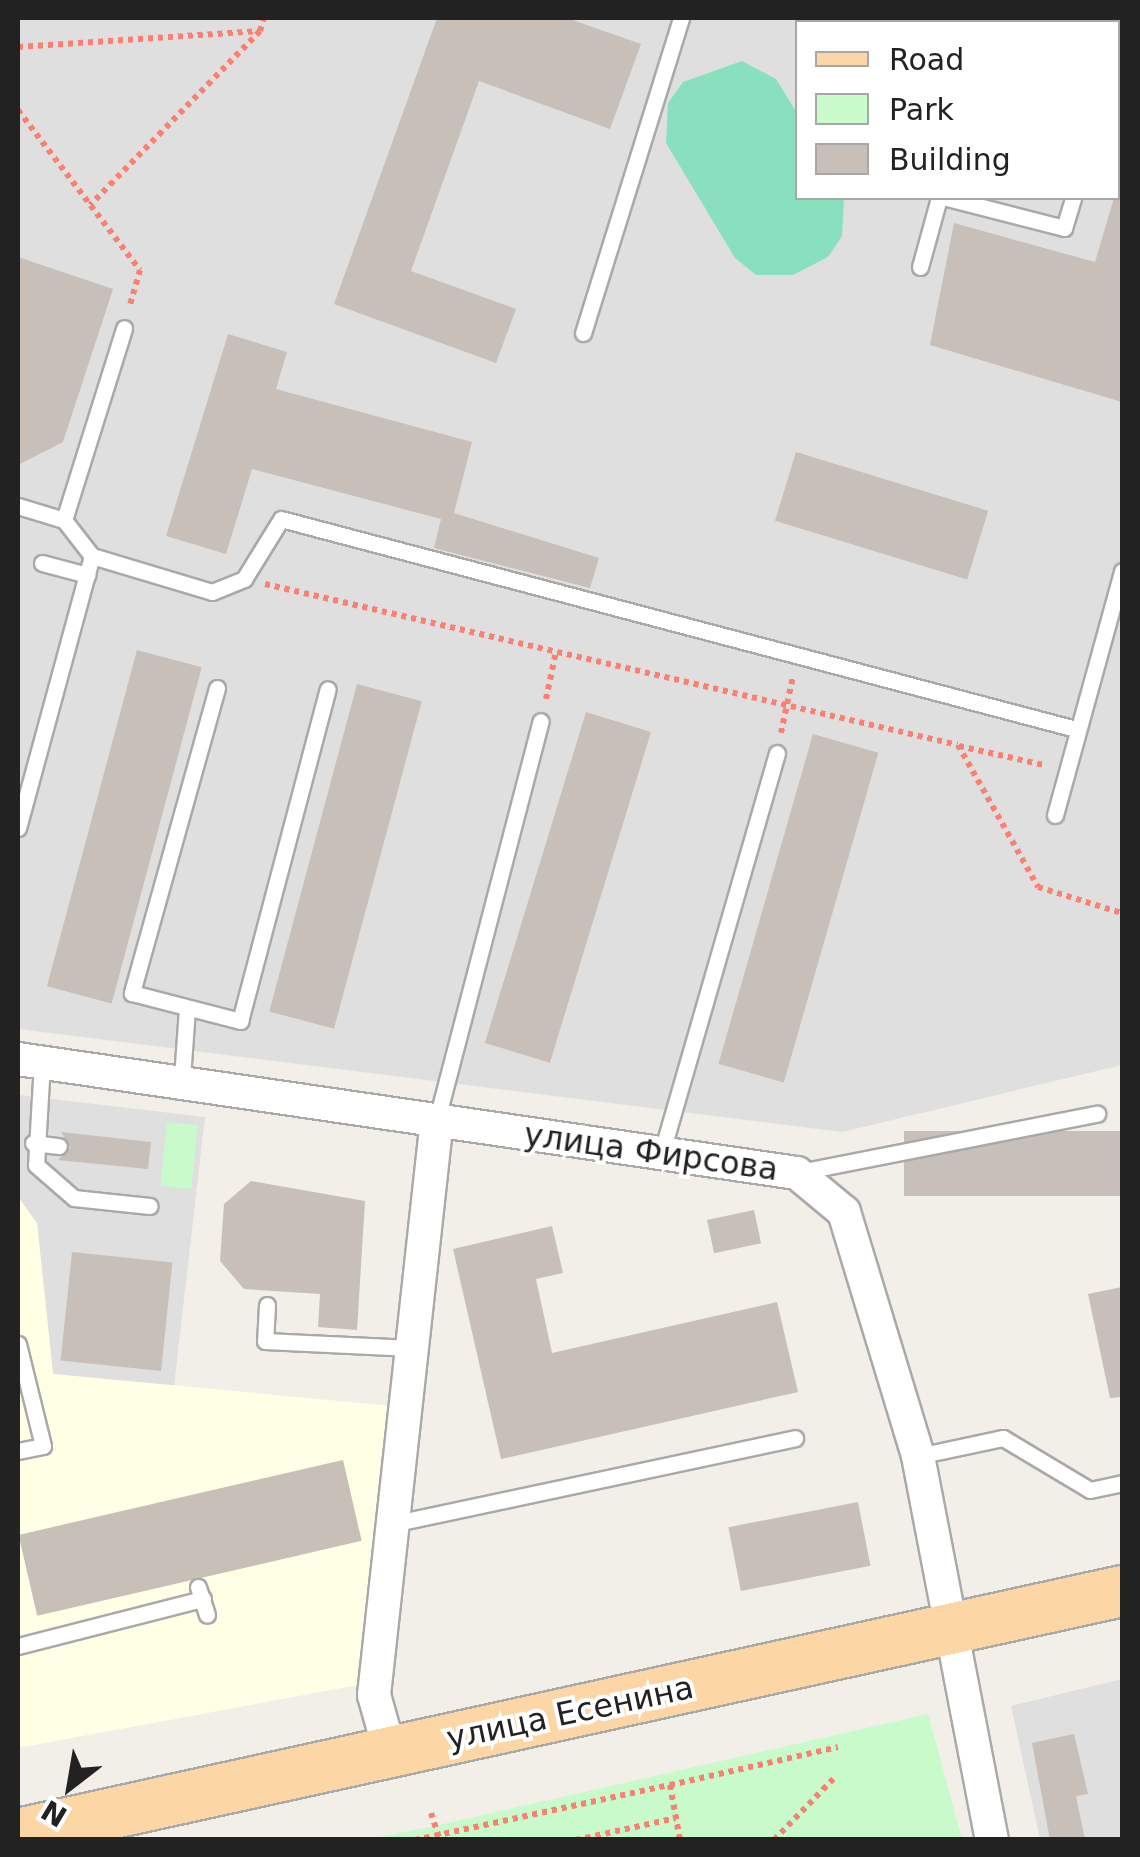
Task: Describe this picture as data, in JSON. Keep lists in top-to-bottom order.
{
  "streets": {
    "main road": ["улица Есенина"],
    "street": ["улица Фирсова"]
  },
  "crossings": [
    ["улица Фирсова", "улица Есенина"]
  ],
  "legend": ["Road", "Park", "Building"],
  "north": "bottom left"
}
